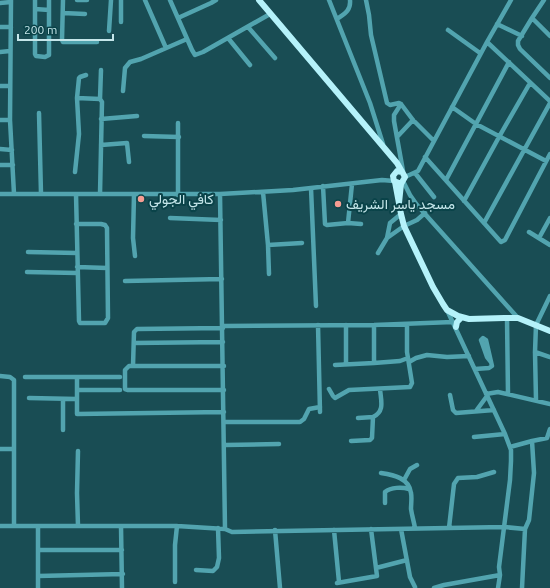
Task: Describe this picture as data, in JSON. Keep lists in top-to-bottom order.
{
  "places": ["كافي الجولي", "مسجد ياسر الشريف"],
  "scale_bar": "200 m"
}
